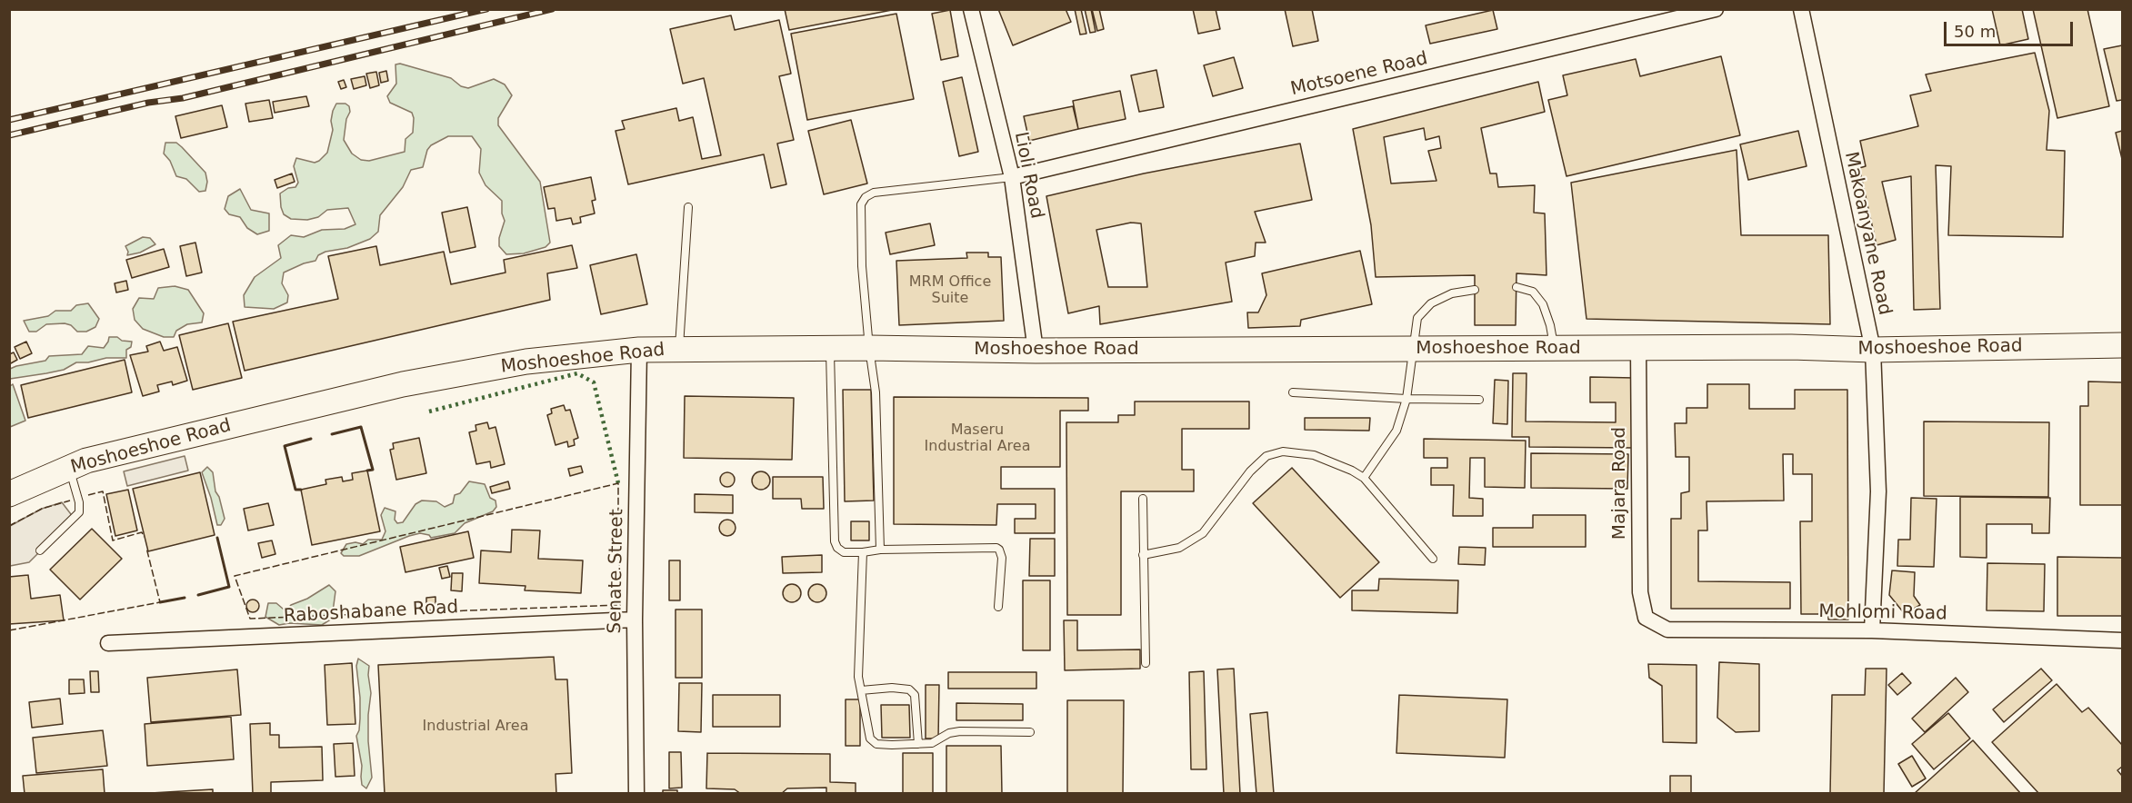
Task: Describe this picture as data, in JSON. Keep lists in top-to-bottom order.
{
  "streets": {
    "main road": ["Moshoeshoe Road"],
    "street": [
      "Motsoene Road",
      "Lioli Road",
      "Makoanyane Road",
      "Majara Road",
      "Senate Street",
      "Raboshabane Road",
      "Mohlomi Road"
    ]
  },
  "crossings": [
    ["Motsoene Road", "Lioli Road"],
    ["Lioli Road", "Moshoeshoe Road"],
    ["Makoanyane Road", "Moshoeshoe Road"],
    ["Makoanyane Road", "Mohlomi Road"],
    ["Moshoeshoe Road", "Majara Road"],
    ["Moshoeshoe Road", "Senate Street"],
    ["Majara Road", "Mohlomi Road"],
    ["Senate Street", "Raboshabane Road"]
  ],
  "house_numbers": ["MRM Office Suite", "Maseru Industrial Area", "Industrial Area"],
  "scale_bar": "50 m"
}
